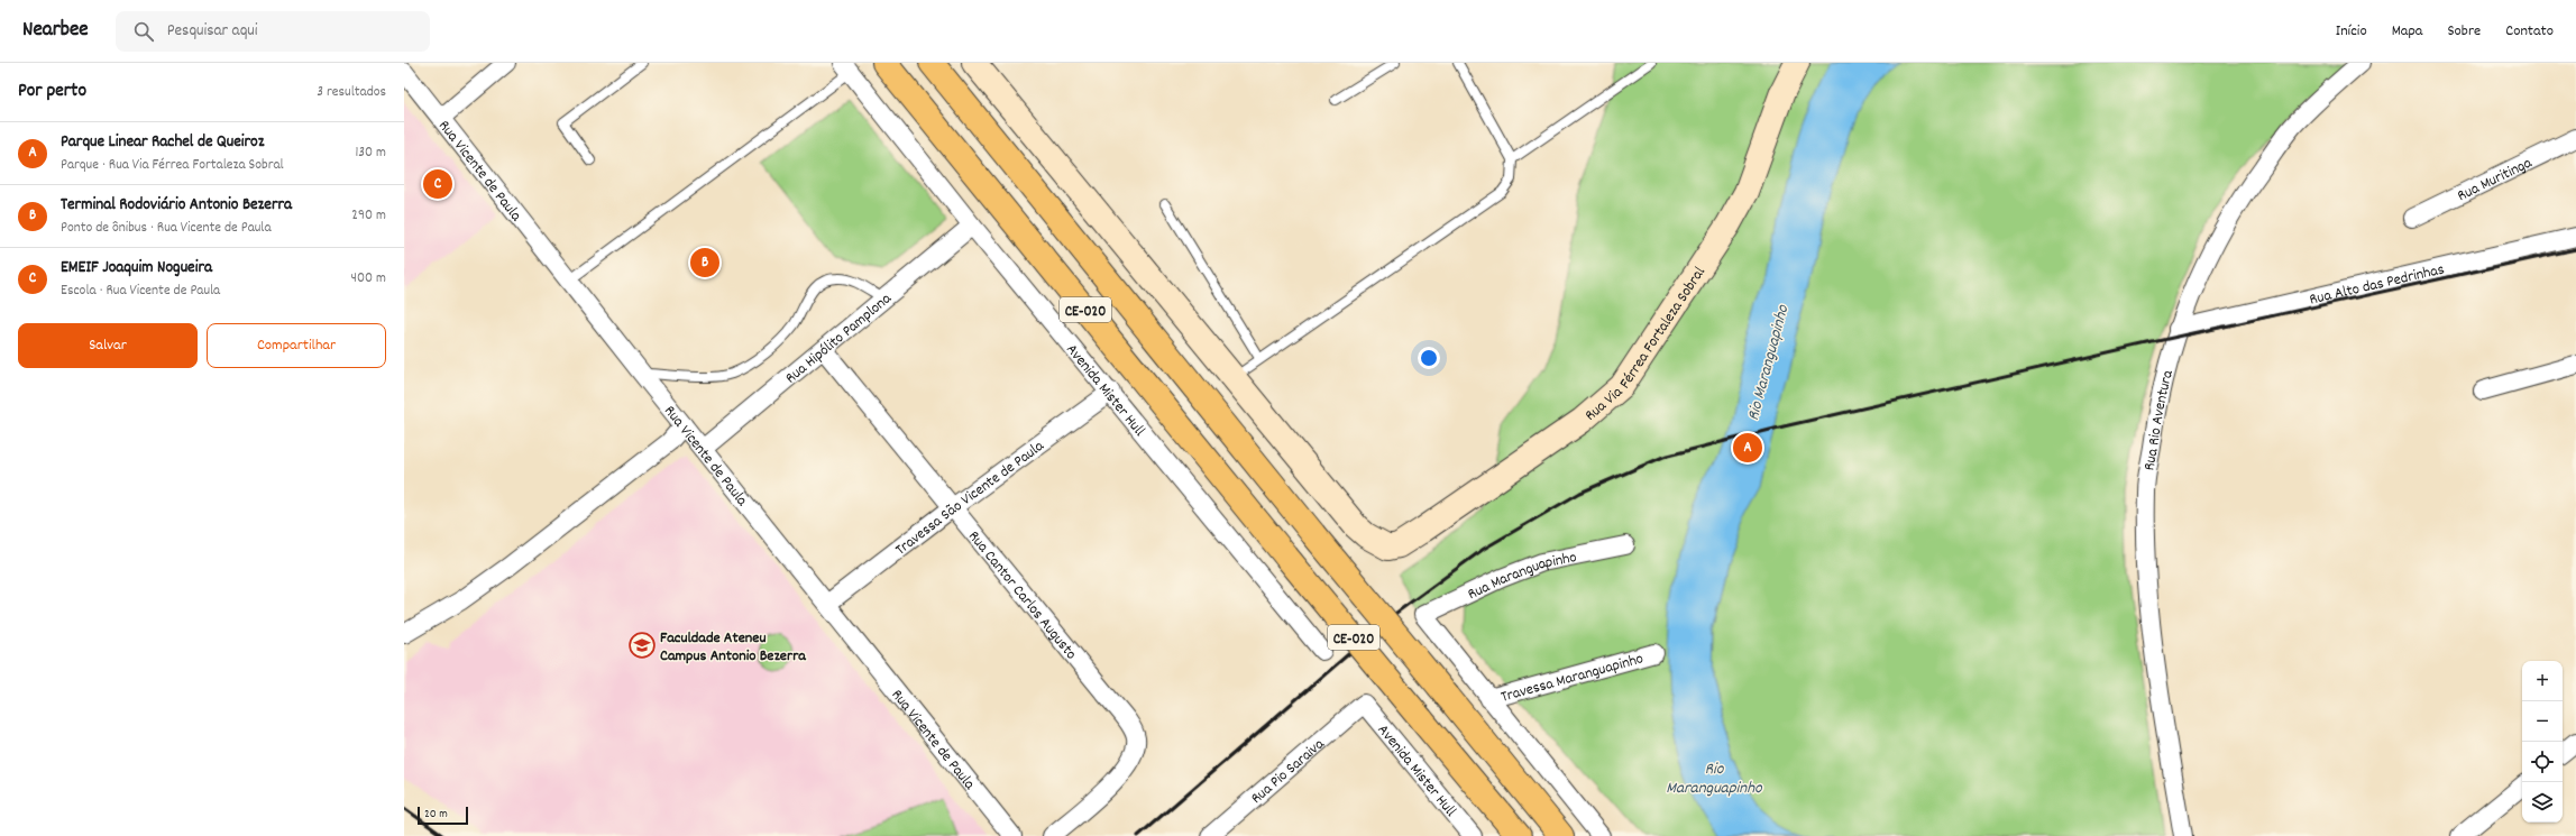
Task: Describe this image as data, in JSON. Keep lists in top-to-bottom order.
{
  "streets": {
    "highway": ["CE-020", "Avenida Mister Hull"],
    "main road": ["Rua Via Férrea Fortaleza Sobral"],
    "street": [
      "Rua Vicente de Paula",
      "Rua Muritinga",
      "Rua Alto das Pedrinhas",
      "Rua Hipólito Pamplona",
      "Rua Rio Aventura",
      "Travessa São Vicente de Paula",
      "Rua Maranguapinho",
      "Rua Cantor Carlos Augusto",
      "Travessa Maranguapinho",
      "Rua Pio Saraiva"
    ]
  },
  "crossings": [
    ["Rua Vicente de Paula", "Rua Hipólito Pamplona"],
    ["Rua Vicente de Paula", "Travessa São Vicente de Paula"],
    ["Rua Alto das Pedrinhas", "Rua Rio Aventura"],
    ["Rua Hipólito Pamplona", "Avenida Mister Hull"],
    ["Rua Hipólito Pamplona", "Rua Cantor Carlos Augusto"],
    ["Avenida Mister Hull", "Travessa São Vicente de Paula"],
    ["Avenida Mister Hull", "Rua Pio Saraiva"],
    ["Travessa São Vicente de Paula", "Rua Cantor Carlos Augusto"],
    ["Rua Maranguapinho", "Travessa Maranguapinho"]
  ],
  "water": ["Rio Maranguapinho"],
  "places": {
    "school or university": ["Faculdade Ateneu Campus Antonio Bezerra"]
  },
  "scale_bar": "20 m",
  "page": {
    "header": "Nearbee",
    "search": "Pesquisar aqui",
    "nav": [
      "Início",
      "Mapa",
      "Sobre",
      "Contato"
    ],
    "heading": ["Por perto", "3 resultados"],
    "list": [
      {
        "mark": "A",
        "name": "Parque Linear Rachel de Queiroz",
        "note": "Parque · Rua Via Férrea Fortaleza Sobral",
        "value": "130 m"
      },
      {
        "mark": "B",
        "name": "Terminal Rodoviário Antonio Bezerra",
        "note": "Ponto de ônibus · Rua Vicente de Paula",
        "value": "290 m"
      },
      {
        "mark": "C",
        "name": "EMEIF Joaquim Nogueira",
        "note": "Escola · Rua Vicente de Paula",
        "value": "400 m"
      }
    ],
    "pins": ["C", "B", "A"],
    "buttons": ["Salvar", "Compartilhar"],
    "map_buttons": ["+", "−"],
    "scale": "20 m"
  }
}
